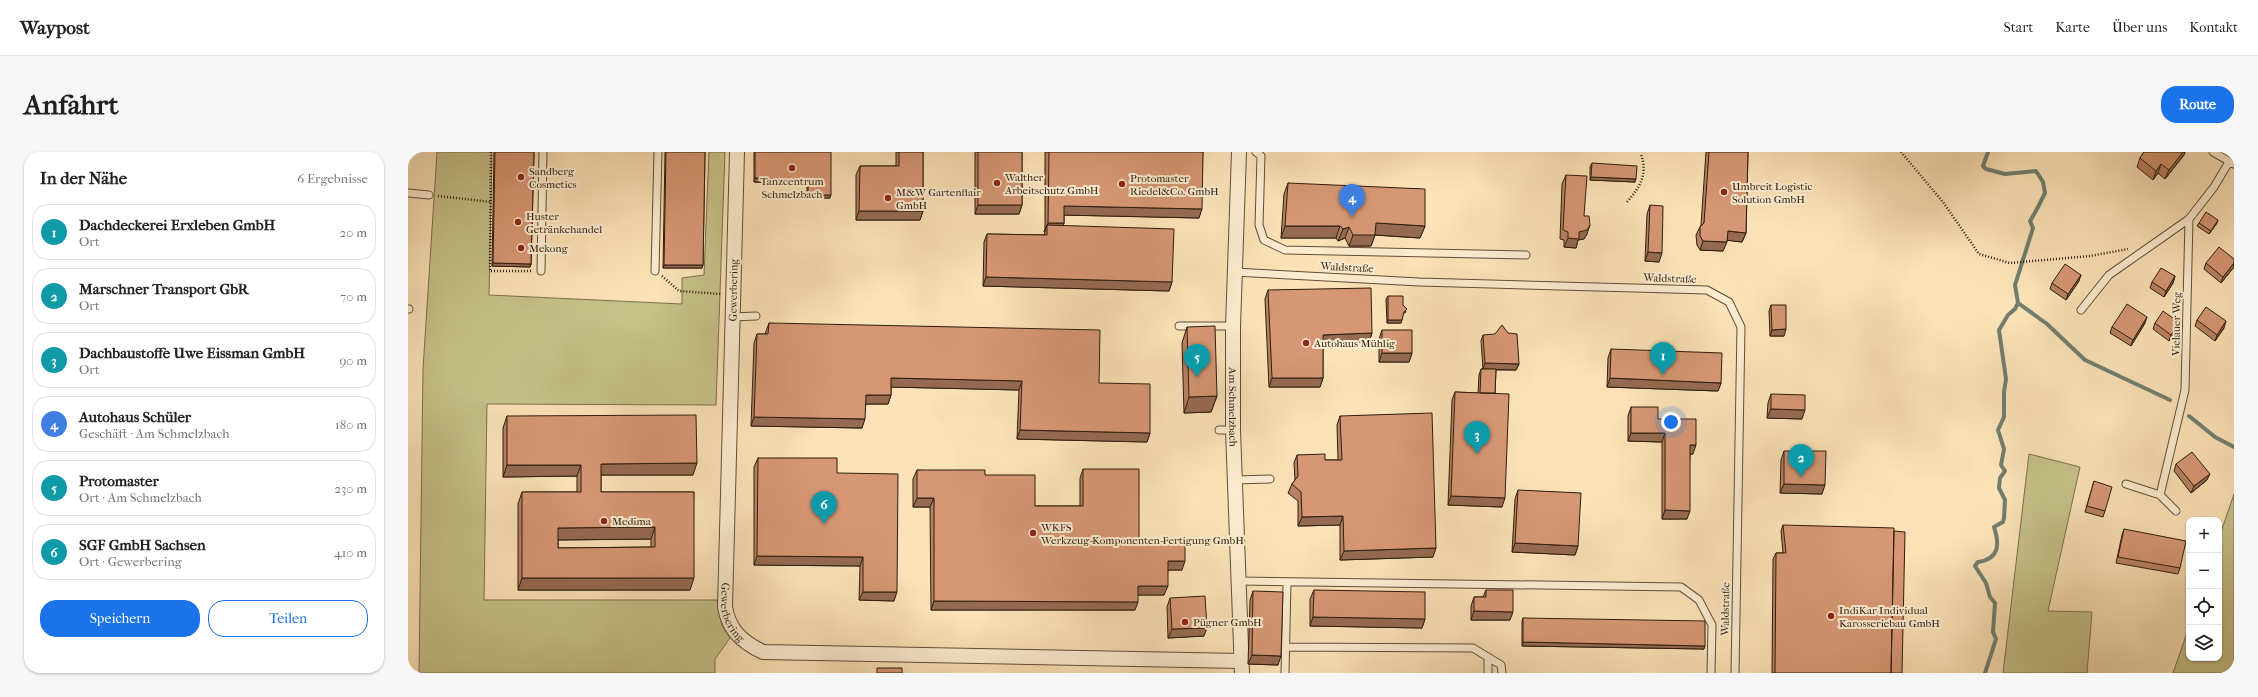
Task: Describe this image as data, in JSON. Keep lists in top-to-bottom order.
{
  "streets": {
    "street": ["Gewerbering", "Am Schmelzbach"],
    "lane": ["Waldstraße", "Vielauer Weg"]
  },
  "crossings": [
    ["Waldstraße", "Am Schmelzbach"],
    ["Gewerbering", "Am Schmelzbach"]
  ],
  "places": [
    "Tanzcentrum Schmelzbach",
    "Sandberg Cosmetics",
    "Walther Arbeitschutz GmbH",
    "Protomaster Riedel&Co. GmbH",
    "Umbreit Logistic Solution GmbH",
    "M&W Gartenflair GmbH",
    "Huster Getränkehandel",
    "Mekong",
    "Autohaus Mühlig",
    "Medima",
    "WKFS Werkzeug-Komponenten-Fertigung GmbH",
    "IndiKar Individual Karosseriebau GmbH",
    "Pügner GmbH"
  ],
  "page": {
    "header": "Waypost",
    "nav": [
      "Start",
      "Karte",
      "Über uns",
      "Kontakt"
    ],
    "buttons": [
      "Route",
      ["Speichern", "Teilen"]
    ],
    "title": "Anfahrt",
    "heading": ["In der Nähe", "6 Ergebnisse"],
    "pins": [
      "4",
      "1",
      "5",
      "3",
      "2",
      "6"
    ],
    "list": [
      {
        "mark": "1",
        "name": "Dachdeckerei Erxleben GmbH",
        "note": "Ort",
        "value": "20 m"
      },
      {
        "mark": "2",
        "name": "Marschner Transport GbR",
        "note": "Ort",
        "value": "70 m"
      },
      {
        "mark": "3",
        "name": "Dachbaustoffe Uwe Eissman GmbH",
        "note": "Ort",
        "value": "90 m"
      },
      {
        "mark": "4",
        "name": "Autohaus Schüler",
        "note": "Geschäft · Am Schmelzbach",
        "value": "180 m"
      },
      {
        "mark": "5",
        "name": "Protomaster",
        "note": "Ort · Am Schmelzbach",
        "value": "230 m"
      },
      {
        "mark": "6",
        "name": "SGF GmbH Sachsen",
        "note": "Ort · Gewerbering",
        "value": "410 m"
      }
    ],
    "map_buttons": ["+", "−"]
  }
}
